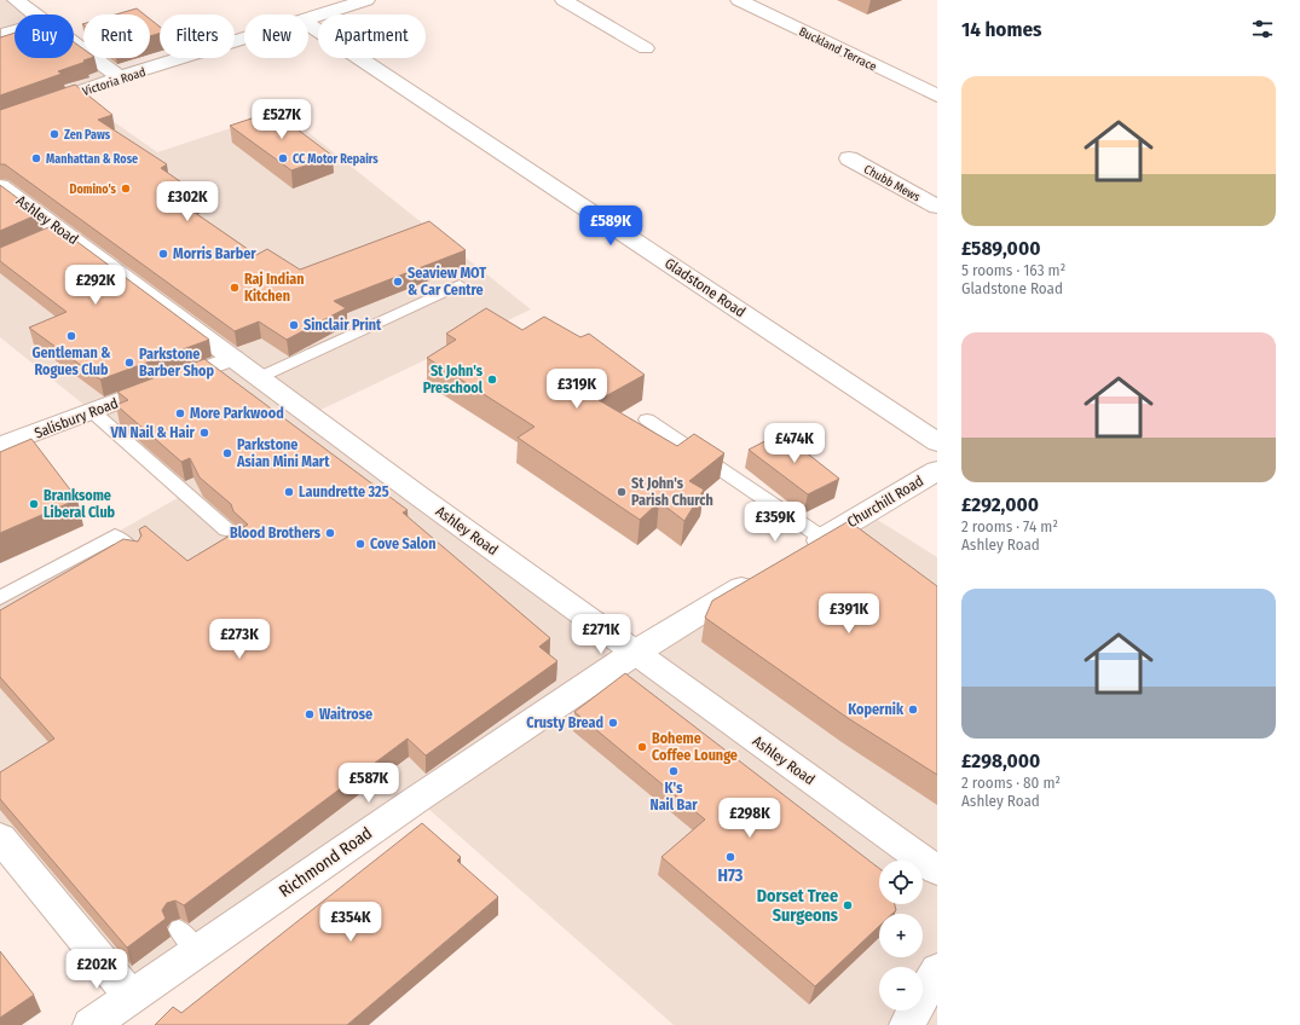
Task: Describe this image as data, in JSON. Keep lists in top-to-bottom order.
{
  "streets": {
    "street": [
      "Buckland Terrace",
      "Victoria Road",
      "Chubb Mews",
      "Ashley Road",
      "Gladstone Road",
      "Salisbury Road",
      "Churchill Road",
      "Richmond Road"
    ]
  },
  "crossings": [
    ["Ashley Road", "Salisbury Road"],
    ["Ashley Road", "Richmond Road"]
  ],
  "places": [
    "Zen Paws",
    "Manhattan & Rose",
    "CC Motor Repairs",
    "Domino's",
    "Morris Barber",
    "Seaview MOT & Car Centre",
    "Raj Indian Kitchen",
    "Sinclair Print",
    "Gentleman & Rogues Club",
    "Parkstone Barber Shop",
    "St John's Preschool",
    "More Parkwood",
    "VN Nail & Hair",
    "Parkstone Asian Mini Mart",
    "Laundrette 325",
    "St John's Parish Church",
    "Branksome Liberal Club",
    "Blood Brothers",
    "Cove Salon",
    "Kopernik",
    "Waitrose",
    "Crusty Bread",
    "Boheme Coffee Lounge",
    "K's Nail Bar",
    "H73",
    "Dorset Tree Surgeons"
  ],
  "page": {
    "heading": "14 homes",
    "chip": [
      "Buy",
      "Rent",
      "Filters",
      "New",
      "Apartment"
    ],
    "list": [
      {
        "name": "£589,000",
        "note": "5 rooms · 163 m² · Gladstone Road"
      },
      {
        "name": "£292,000",
        "note": "2 rooms · 74 m² · Ashley Road"
      },
      {
        "name": "£298,000",
        "note": "2 rooms · 80 m² · Ashley Road"
      }
    ],
    "price": [
      "£527K",
      "£302K",
      "£589K",
      "£292K",
      "£319K",
      "£474K",
      "£359K",
      "£391K",
      "£271K",
      "£273K",
      "£587K",
      "£298K",
      "£354K",
      "£202K"
    ],
    "map_buttons": ["+", "−"]
  }
}
